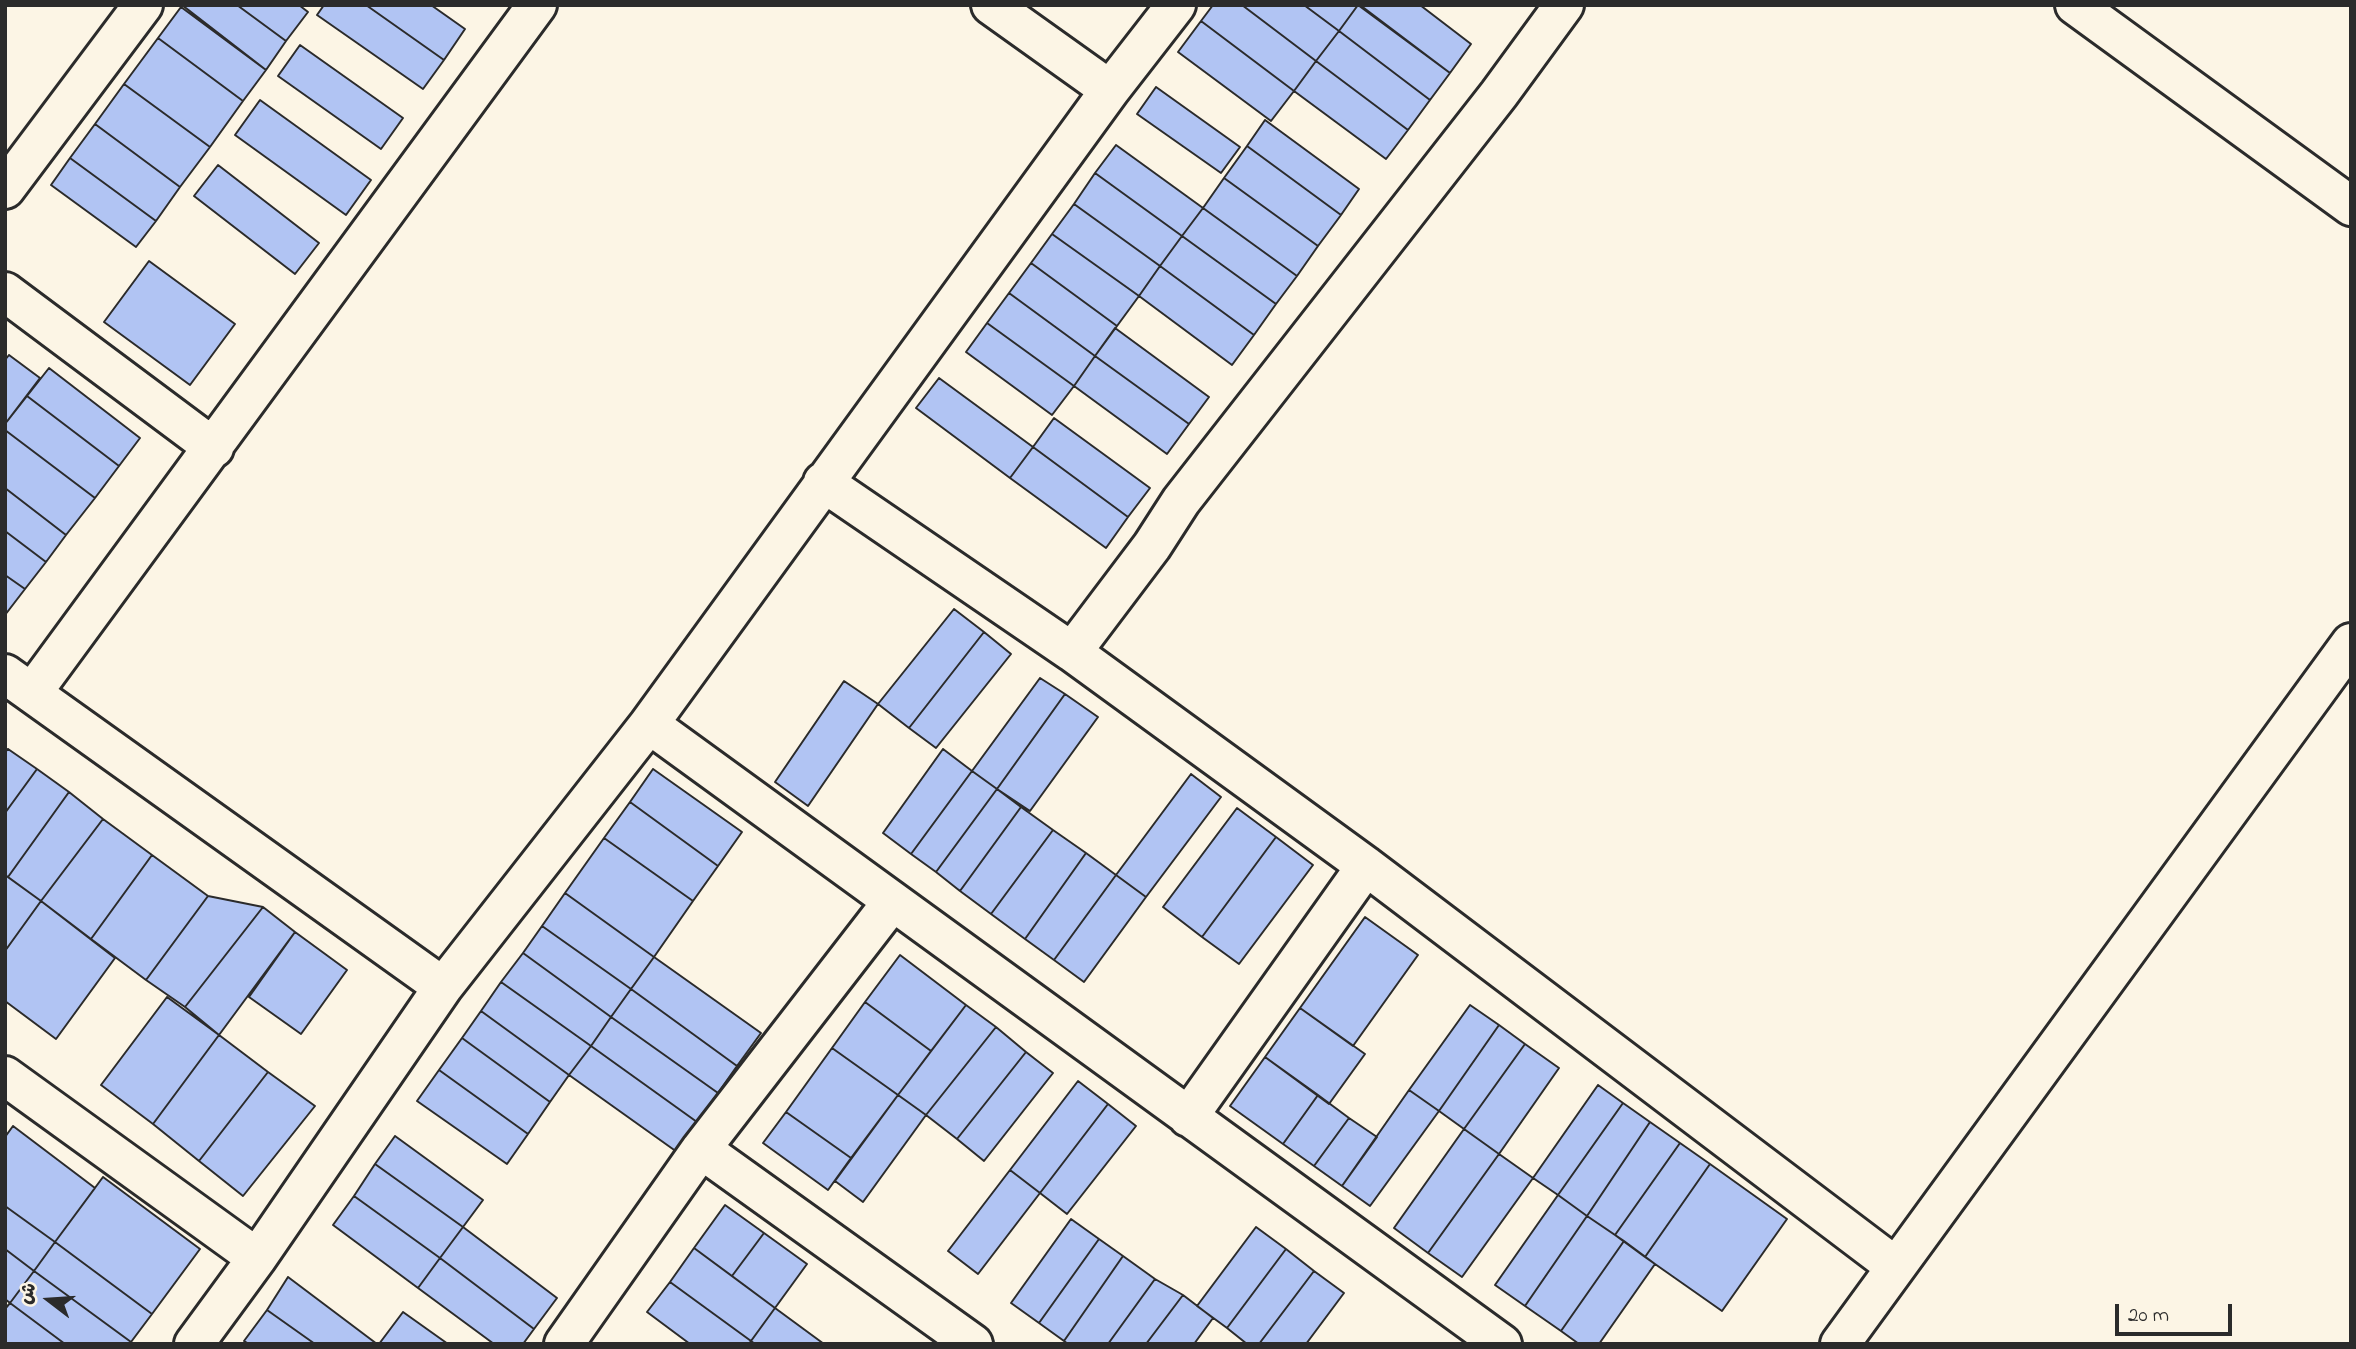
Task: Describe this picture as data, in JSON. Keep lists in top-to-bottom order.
{
  "scale_bar": "20 m",
  "north": "left"
}
